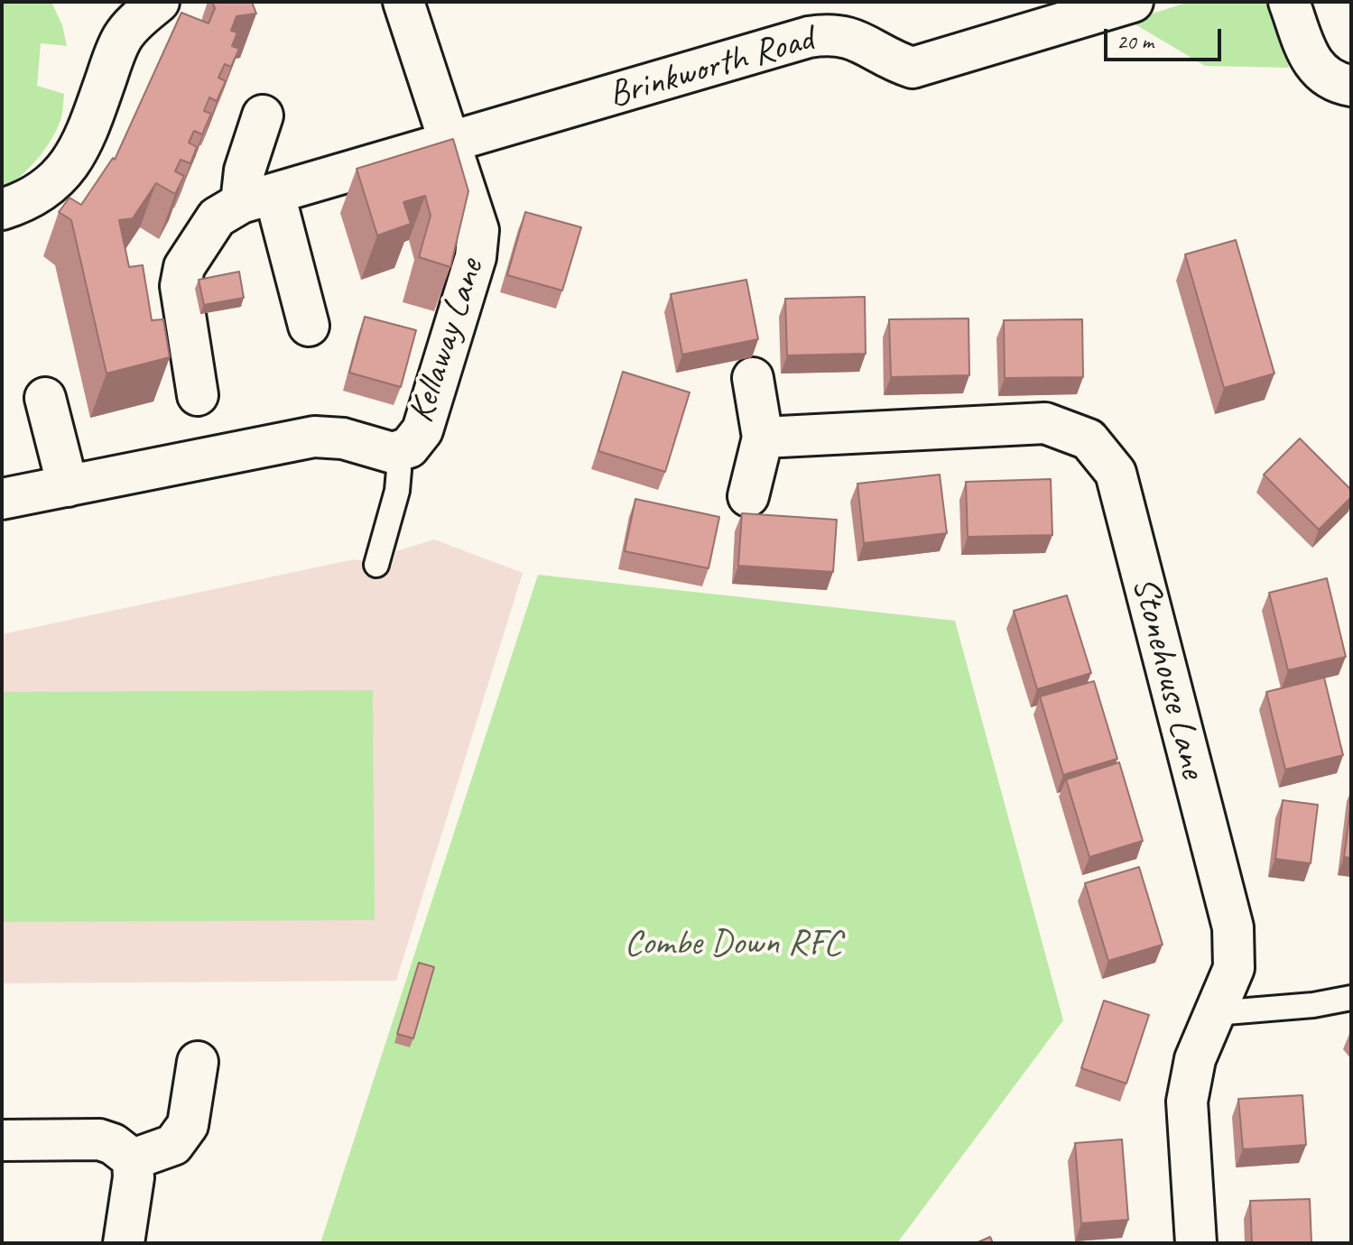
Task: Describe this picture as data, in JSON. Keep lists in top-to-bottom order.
{
  "streets": {
    "street": ["Brinkworth Road", "Kellaway Lane", "Stonehouse Lane"]
  },
  "crossings": [
    ["Brinkworth Road", "Kellaway Lane"]
  ],
  "parks": ["Combe Down RFC"],
  "scale_bar": "20 m"
}
